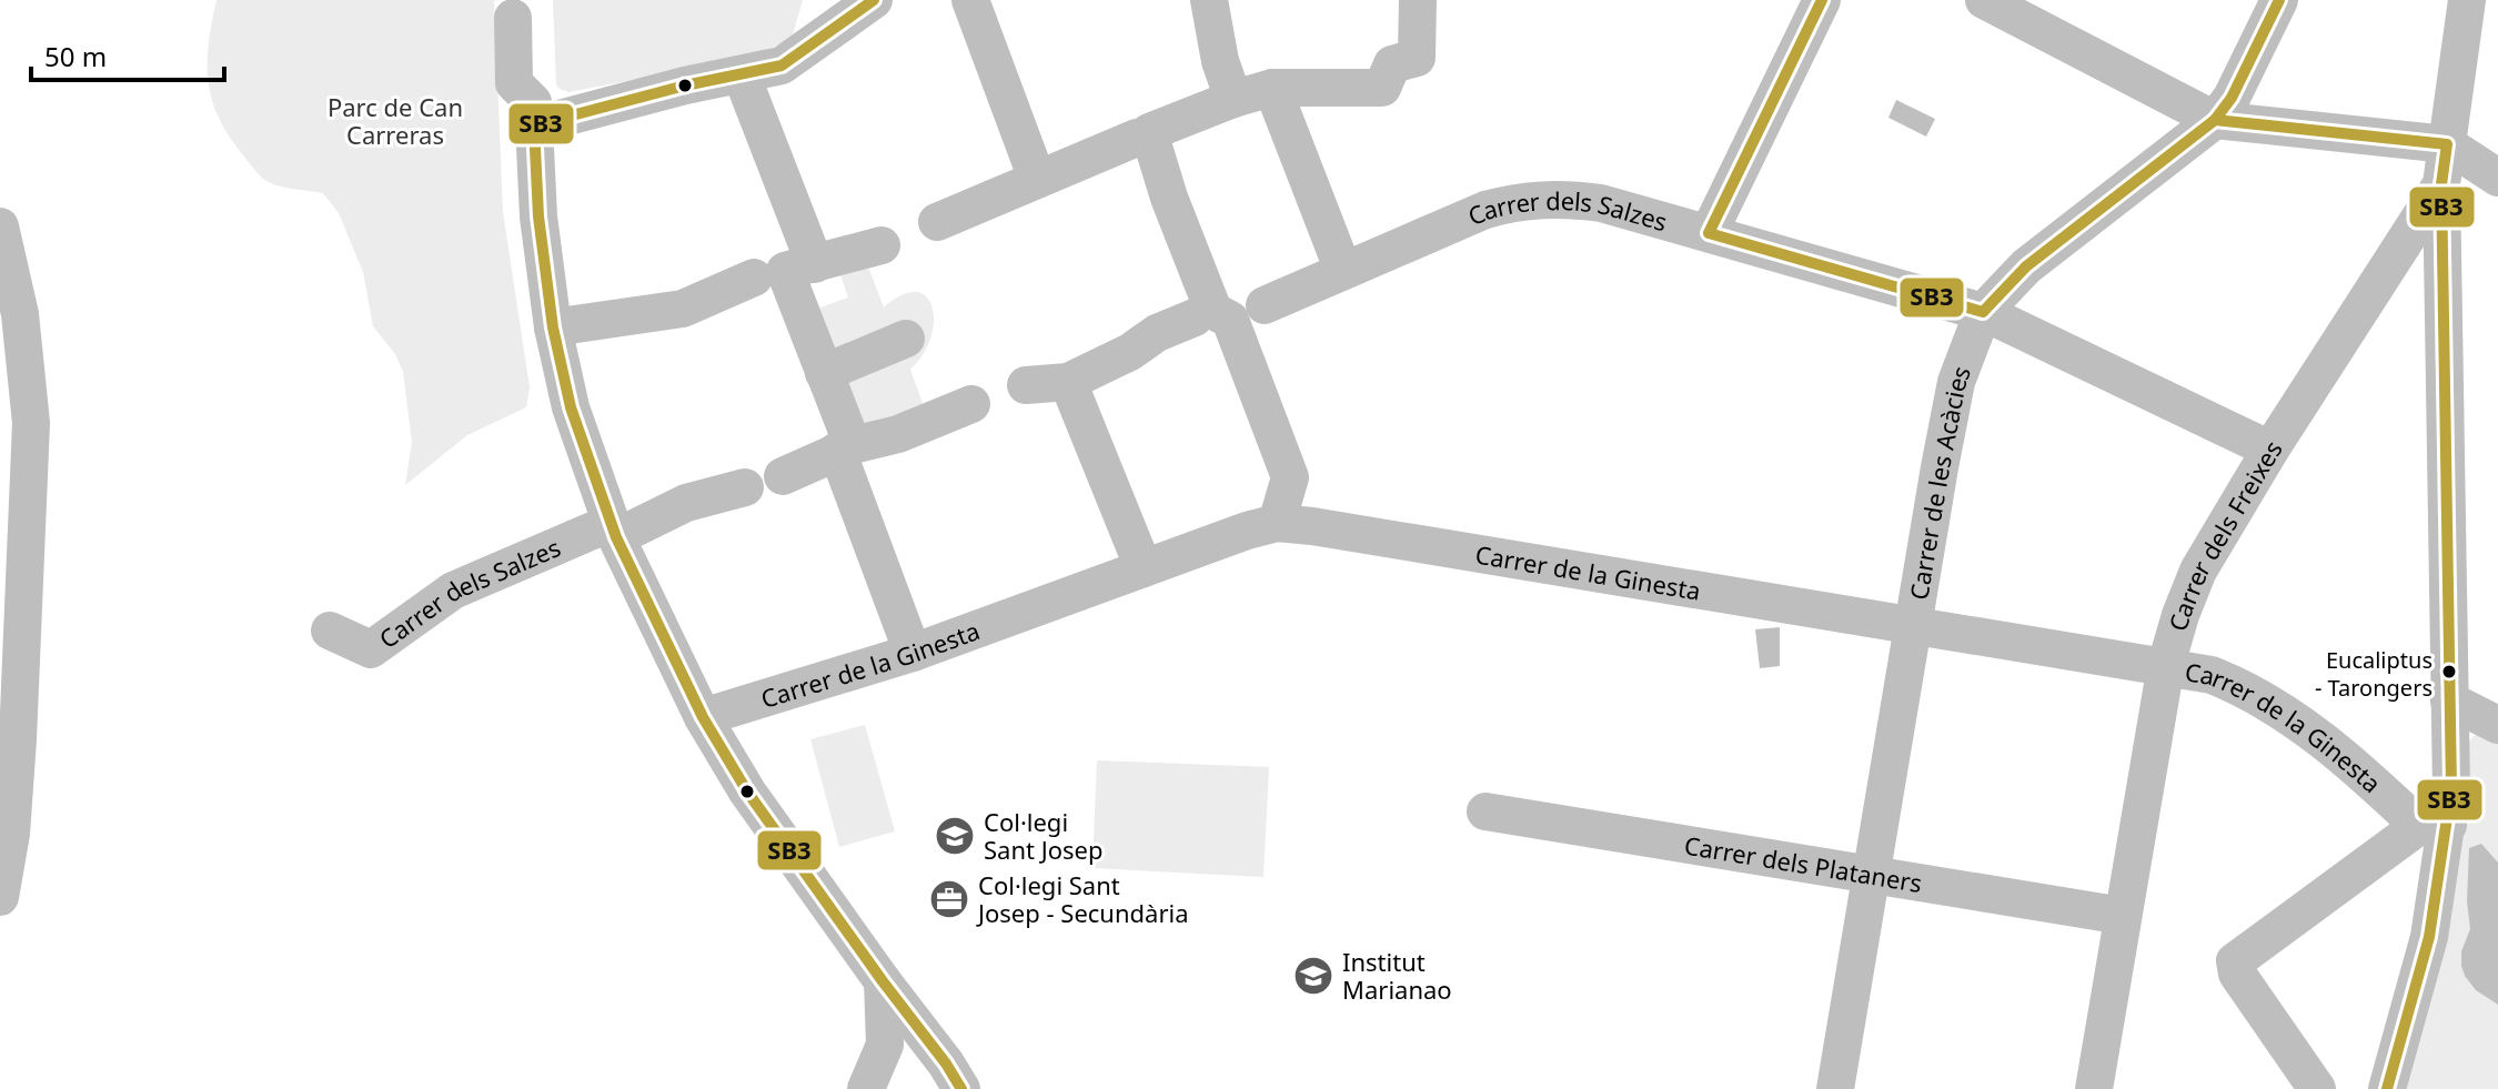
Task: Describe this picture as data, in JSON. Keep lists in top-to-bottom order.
{
  "streets": {
    "street": [
      "Carrer dels Salzes",
      "Carrer de les Acàcies",
      "Carrer dels Freixes",
      "Carrer de la Ginesta",
      "Carrer dels Plataners"
    ]
  },
  "crossings": [
    ["Carrer dels Salzes", "Carrer de les Acàcies"],
    ["Carrer dels Salzes", "Carrer dels Freixes"],
    ["Carrer de les Acàcies", "Carrer de la Ginesta"],
    ["Carrer de les Acàcies", "Carrer dels Plataners"],
    ["Carrer dels Freixes", "Carrer de la Ginesta"],
    ["Carrer dels Freixes", "Carrer dels Plataners"]
  ],
  "parks": ["Parc de Can Carreras"],
  "places": {
    "other": ["Eucaliptus - Tarongers"],
    "school or university": ["Col·legi Sant Josep", "Institut Marianao"],
    "office": ["Col·legi Sant Josep - Secundària"]
  },
  "lines": ["transit line SB3"],
  "scale_bar": "50 m"
}
